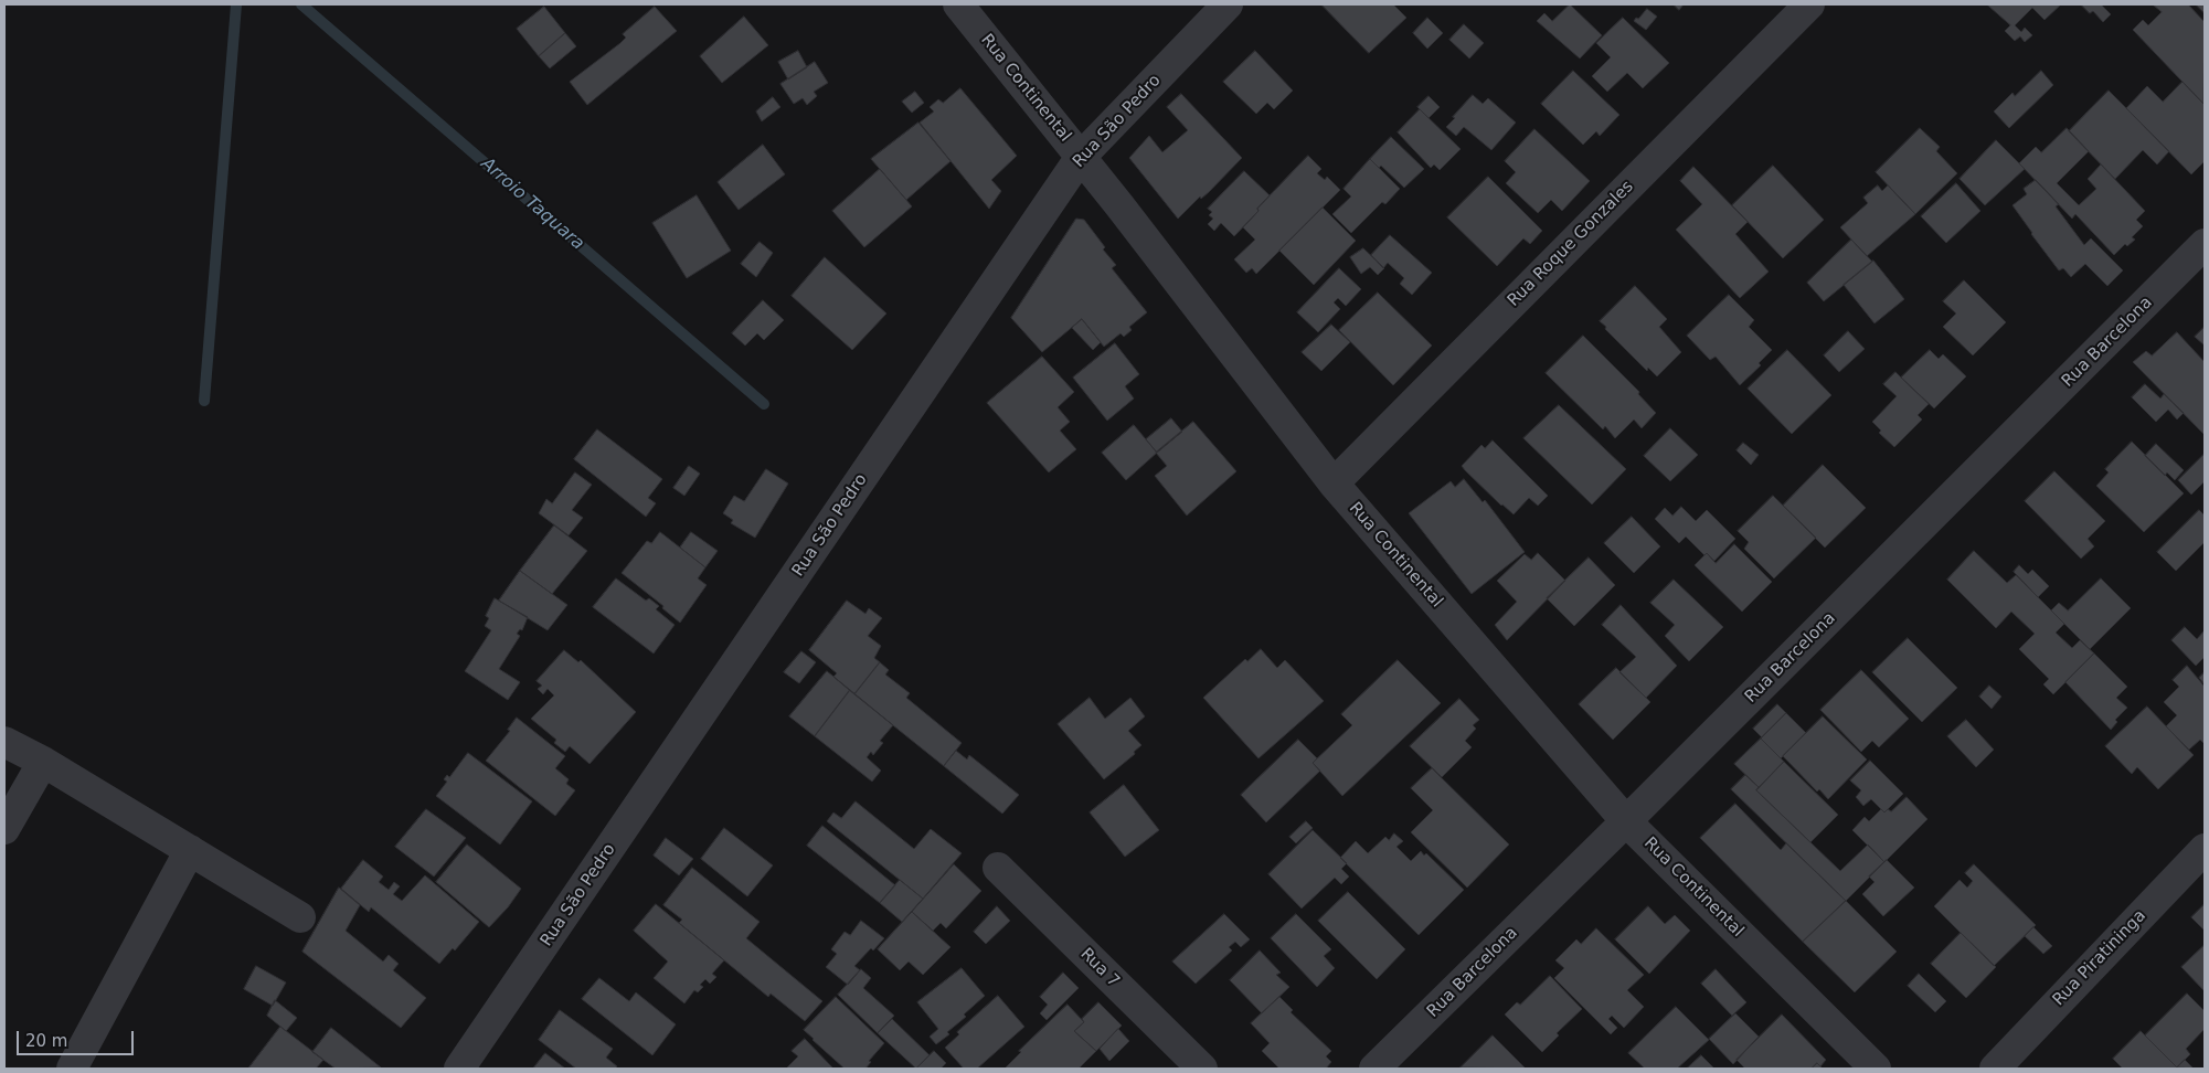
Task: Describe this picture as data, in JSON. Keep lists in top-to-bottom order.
{
  "streets": {
    "street": [
      "Rua Continental",
      "Rua São Pedro",
      "Rua Roque Gonzales",
      "Rua Barcelona",
      "Rua Piratininga",
      "Rua 7"
    ]
  },
  "crossings": [
    ["Rua Continental", "Rua São Pedro"],
    ["Rua Continental", "Rua Roque Gonzales"],
    ["Rua Continental", "Rua Barcelona"]
  ],
  "water": ["Arroio Taquara"],
  "scale_bar": "20 m"
}
